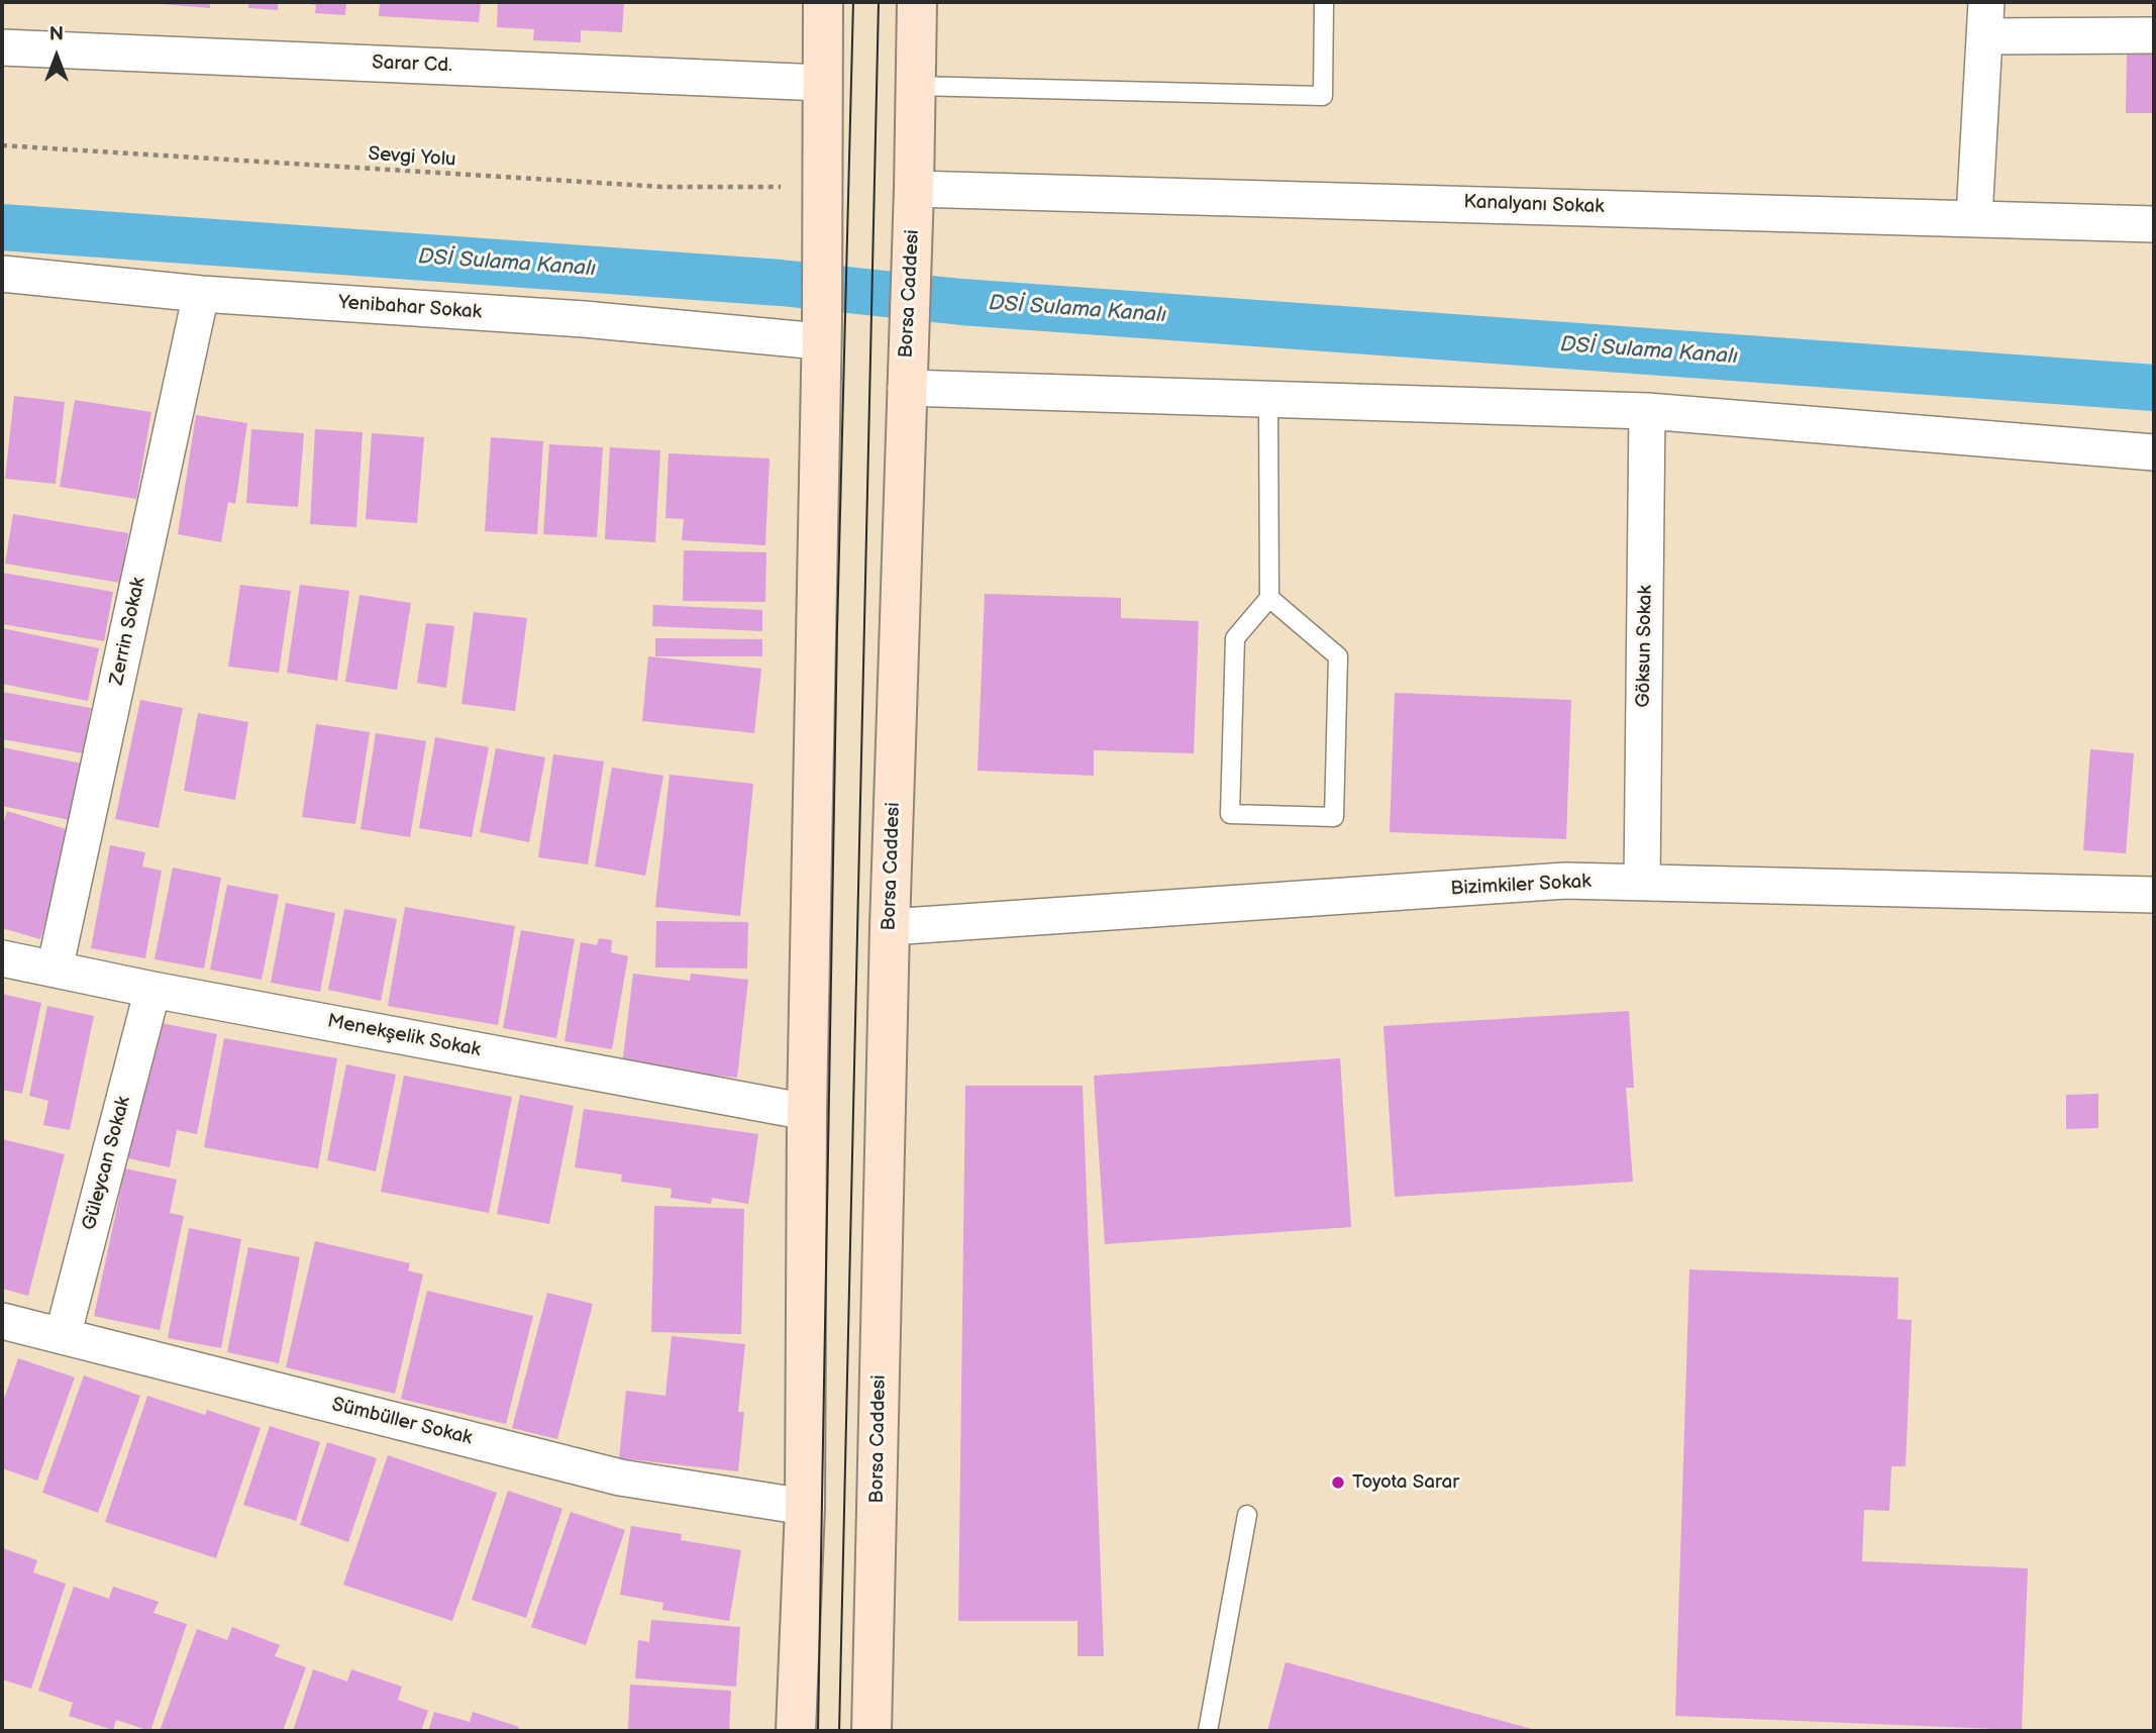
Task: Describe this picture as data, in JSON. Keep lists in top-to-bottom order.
{
  "streets": {
    "main road": ["Borsa Caddesi"],
    "street": [
      "Sarar Cd.",
      "Kanalyanı Sokak",
      "Yenibahar Sokak",
      "Zerrin Sokak",
      "Göksun Sokak",
      "Bizimkiler Sokak",
      "Menekşelik Sokak",
      "Güleycan Sokak",
      "Sümbüller Sokak"
    ],
    "path": ["Sevgi Yolu"]
  },
  "crossings": [
    ["Kanalyanı Sokak", "Borsa Caddesi"],
    ["Borsa Caddesi", "Bizimkiler Sokak"],
    ["Yenibahar Sokak", "Zerrin Sokak"],
    ["Zerrin Sokak", "Menekşelik Sokak"],
    ["Göksun Sokak", "Bizimkiler Sokak"],
    ["Menekşelik Sokak", "Güleycan Sokak"],
    ["Güleycan Sokak", "Sümbüller Sokak"]
  ],
  "water": ["DSİ Sulama Kanalı"],
  "places": ["Toyota Sarar"],
  "north": "top"
}
